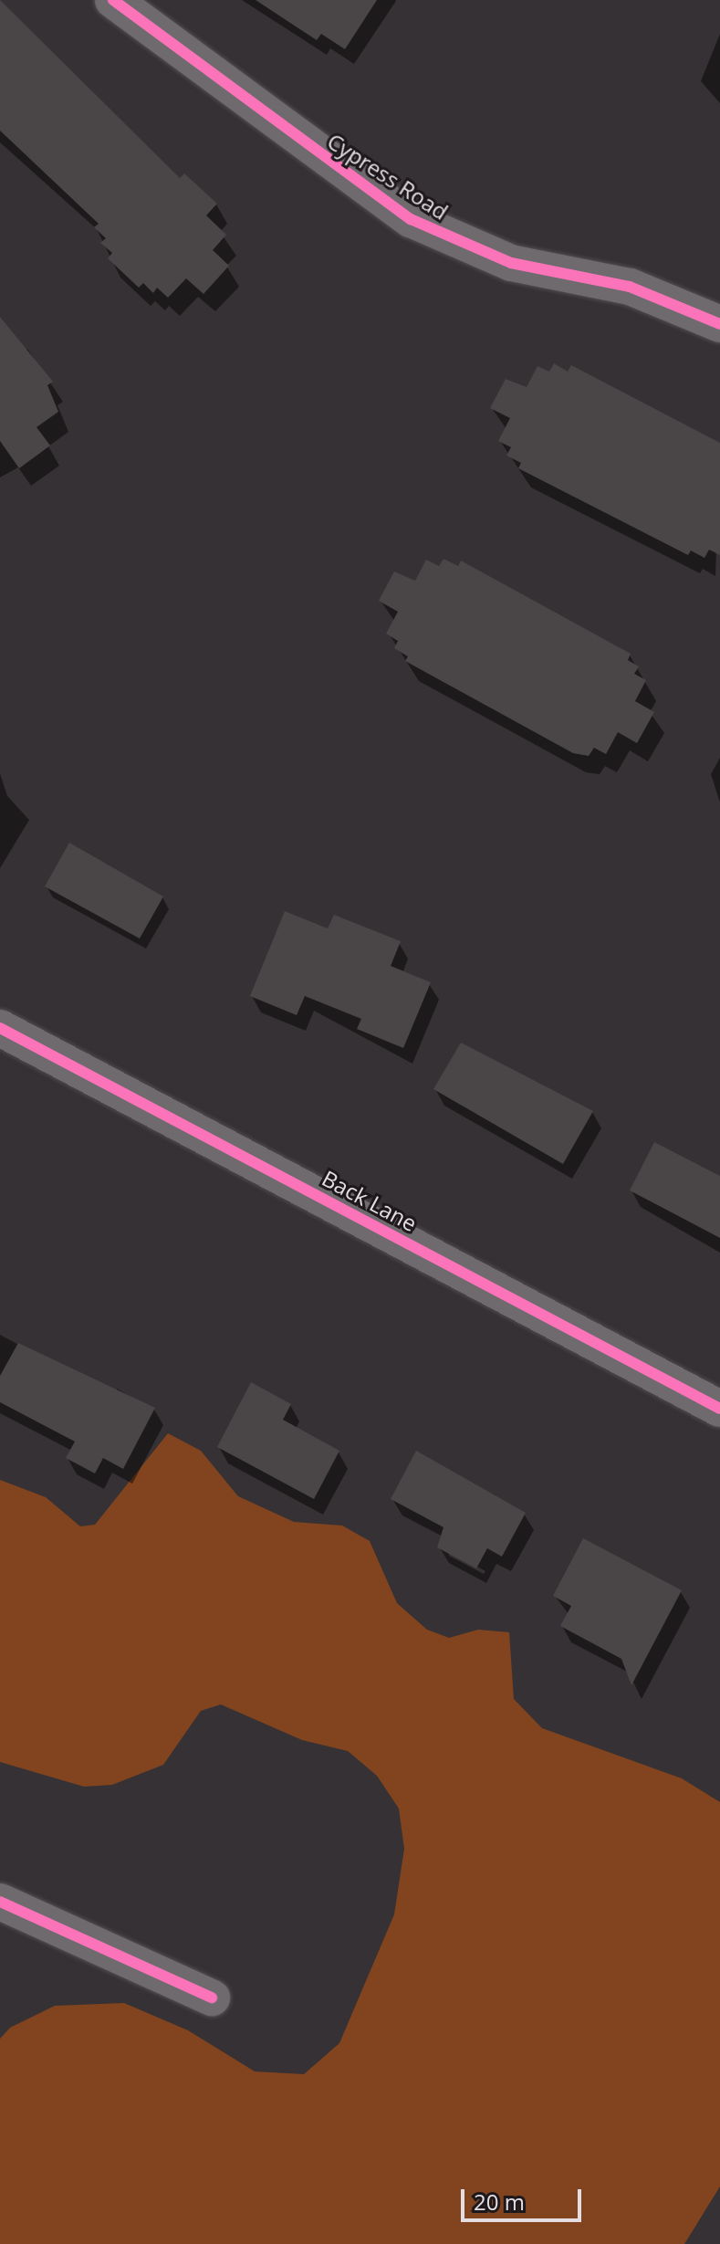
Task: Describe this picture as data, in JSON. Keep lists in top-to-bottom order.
{
  "streets": {
    "street": ["Cypress Road", "Back Lane"]
  },
  "scale_bar": "20 m"
}
